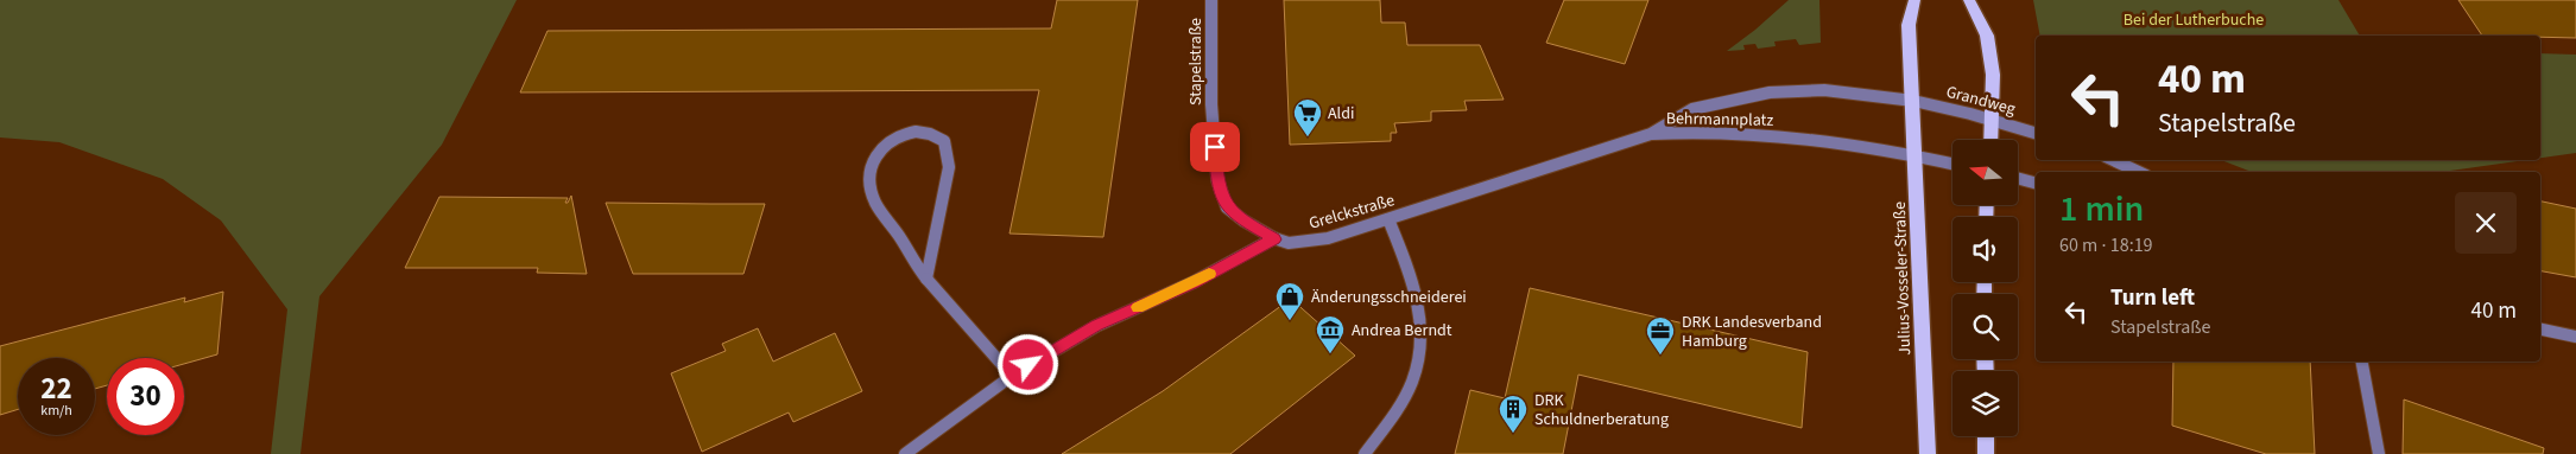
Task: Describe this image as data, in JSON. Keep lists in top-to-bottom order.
{
  "streets": {
    "main road": ["Julius-Vosseler-Straße"],
    "street": [
      "Stapelstraße",
      "Grandweg",
      "Behrmannplatz",
      "Grelckstraße"
    ]
  },
  "crossings": [
    ["Stapelstraße", "Grelckstraße"],
    ["Grandweg", "Behrmannplatz"],
    ["Grandweg", "Julius-Vosseler-Straße"],
    ["Behrmannplatz", "Grelckstraße"],
    ["Behrmannplatz", "Julius-Vosseler-Straße"]
  ],
  "parks": ["Bei der Lutherbuche"],
  "places": {
    "supermarket": ["Aldi"],
    "shop": ["Änderungsschneiderei"],
    "museum": ["Andrea Berndt"],
    "office": ["DRK Landesverband Hamburg"],
    "building": ["DRK Schuldnerberatung"]
  },
  "north": "left",
  "page": {
    "turn": ["40 m", "Stapelstraße"],
    "heading": ["1 min", "60 m · 18:19"],
    "list": [
      {
        "name": "Turn left",
        "note": "Stapelstraße",
        "value": "40 m"
      }
    ],
    "speed": "22 km/h",
    "limit": "30"
  }
}
